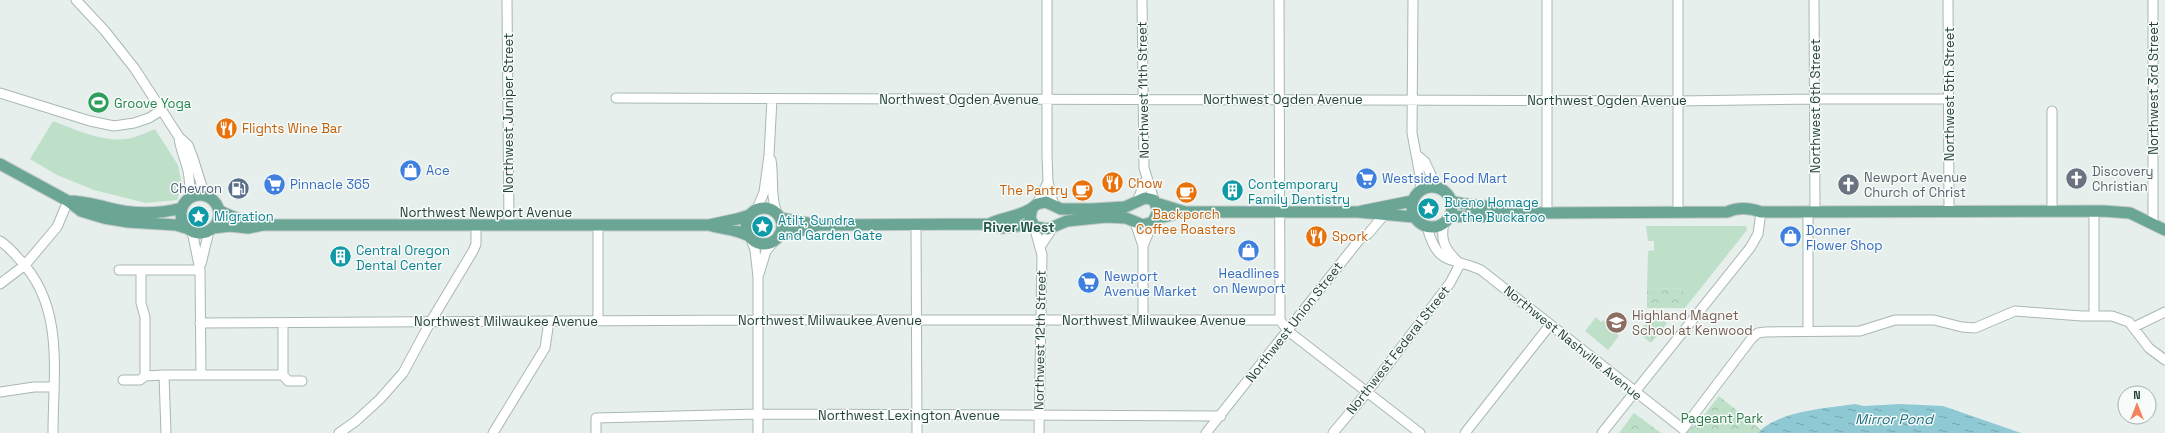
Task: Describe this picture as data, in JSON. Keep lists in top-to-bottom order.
{
  "streets": {
    "main road": ["Northwest Newport Avenue"],
    "street": [
      "Northwest 3rd Street",
      "Northwest 11th Street",
      "Northwest 5th Street",
      "Northwest Ogden Avenue",
      "Northwest 6th Street",
      "Northwest Juniper Street",
      "Northwest Milwaukee Avenue",
      "Northwest Union Street",
      "Northwest 12th Street",
      "Northwest Nashville Avenue",
      "Northwest Federal Street",
      "Northwest Lexington Avenue"
    ]
  },
  "crossings": [
    ["Northwest 11th Street", "Northwest Ogden Avenue"],
    ["Northwest 5th Street", "Northwest Ogden Avenue"],
    ["Northwest Ogden Avenue", "Northwest 6th Street"],
    ["Northwest 6th Street", "Northwest Nashville Avenue"],
    ["Northwest Juniper Street", "Northwest Newport Avenue"],
    ["Northwest Milwaukee Avenue", "Northwest 12th Street"],
    ["Northwest Union Street", "Northwest Lexington Avenue"],
    ["Northwest 12th Street", "Northwest Lexington Avenue"],
    ["Northwest Nashville Avenue", "Northwest Federal Street"]
  ],
  "districts": ["River West"],
  "water": ["Mirror Pond"],
  "parks": ["Pageant Park"],
  "places": {
    "sports": ["Groove Yoga"],
    "restaurant": ["Flights Wine Bar", "Chow", "Spork"],
    "shop": ["Ace", "Donner Flower Shop", "Headlines on Newport"],
    "supermarket": ["Westside Food Mart", "Pinnacle 365", "Newport Avenue Market"],
    "church": ["Discovery Christian", "Newport Avenue Church of Christ"],
    "fuel station": ["Chevron"],
    "cafe": ["The Pantry", "Backporch Coffee Roasters"],
    "building": ["Contemporary Family Dentistry", "Central Oregon Dental Center"],
    "place": ["Bueno Homage to the Buckaroo", "Migration", "Atilt, Sundra and Garden Gate"],
    "school or university": ["Highland Magnet School at Kenwood"]
  },
  "north": "top"
}
